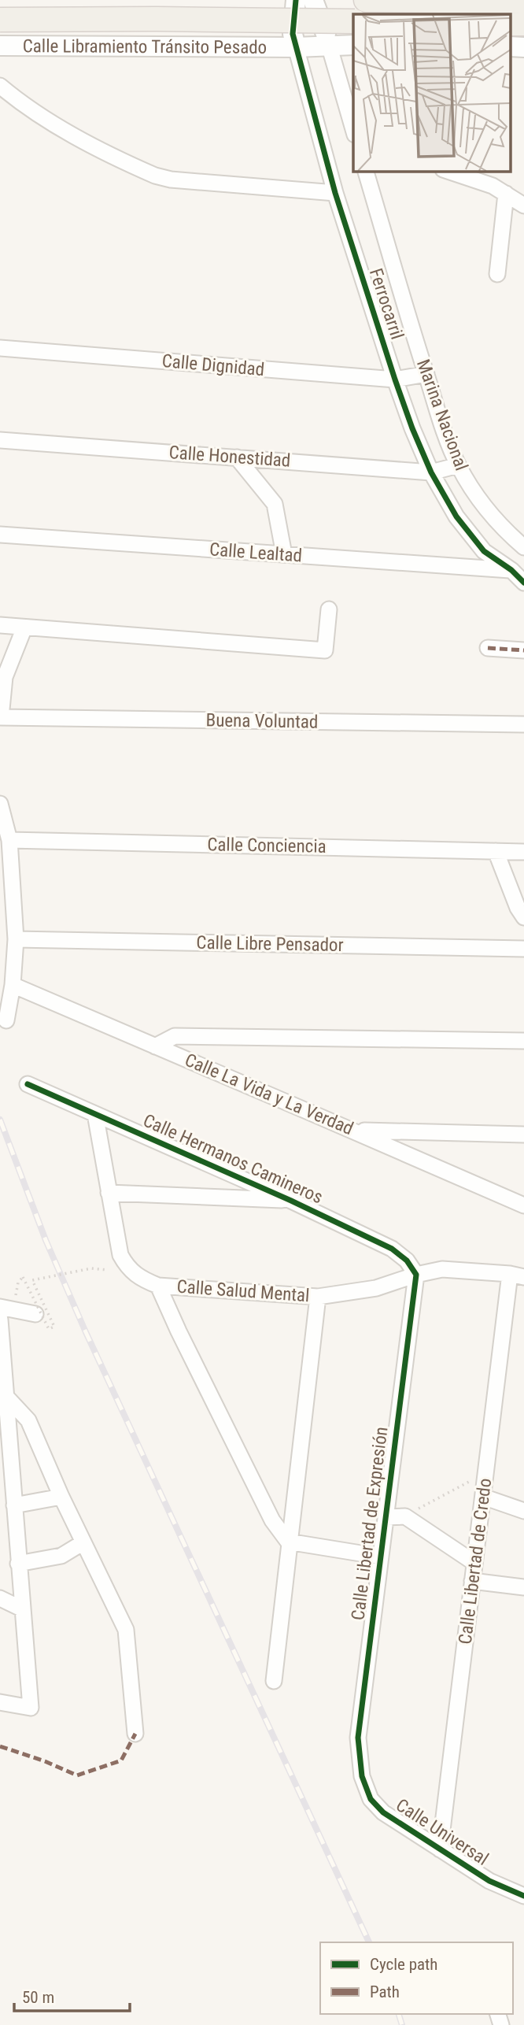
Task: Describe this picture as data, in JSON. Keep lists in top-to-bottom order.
{
  "streets": {
    "main road": ["Calle Libramiento Tránsito Pesado"],
    "street": [
      "Ferrocarril",
      "Calle Dignidad",
      "Marina Nacional",
      "Calle Honestidad",
      "Calle Lealtad",
      "Buena Voluntad",
      "Calle Conciencia",
      "Calle Libre Pensador",
      "Calle La Vida y La Verdad",
      "Calle Hermanos Camineros",
      "Calle Salud Mental",
      "Calle Libertad de Expresión",
      "Calle Libertad de Credo",
      "Calle Universal"
    ]
  },
  "crossings": [
    ["Calle Libramiento Tránsito Pesado", "Ferrocarril"],
    ["Ferrocarril", "Calle Dignidad"],
    ["Ferrocarril", "Calle Honestidad"],
    ["Ferrocarril", "Calle Lealtad"],
    ["Calle Dignidad", "Marina Nacional"],
    ["Marina Nacional", "Calle Honestidad"],
    ["Calle Hermanos Camineros", "Calle Salud Mental"],
    ["Calle Hermanos Camineros", "Calle Libertad de Expresión"],
    ["Calle Salud Mental", "Calle Libertad de Expresión"],
    ["Calle Salud Mental", "Calle Libertad de Credo"],
    ["Calle Libertad de Expresión", "Calle Universal"],
    ["Calle Libertad de Credo", "Calle Universal"]
  ],
  "legend": ["Cycle path", "Path"],
  "scale_bar": "50 m"
}
